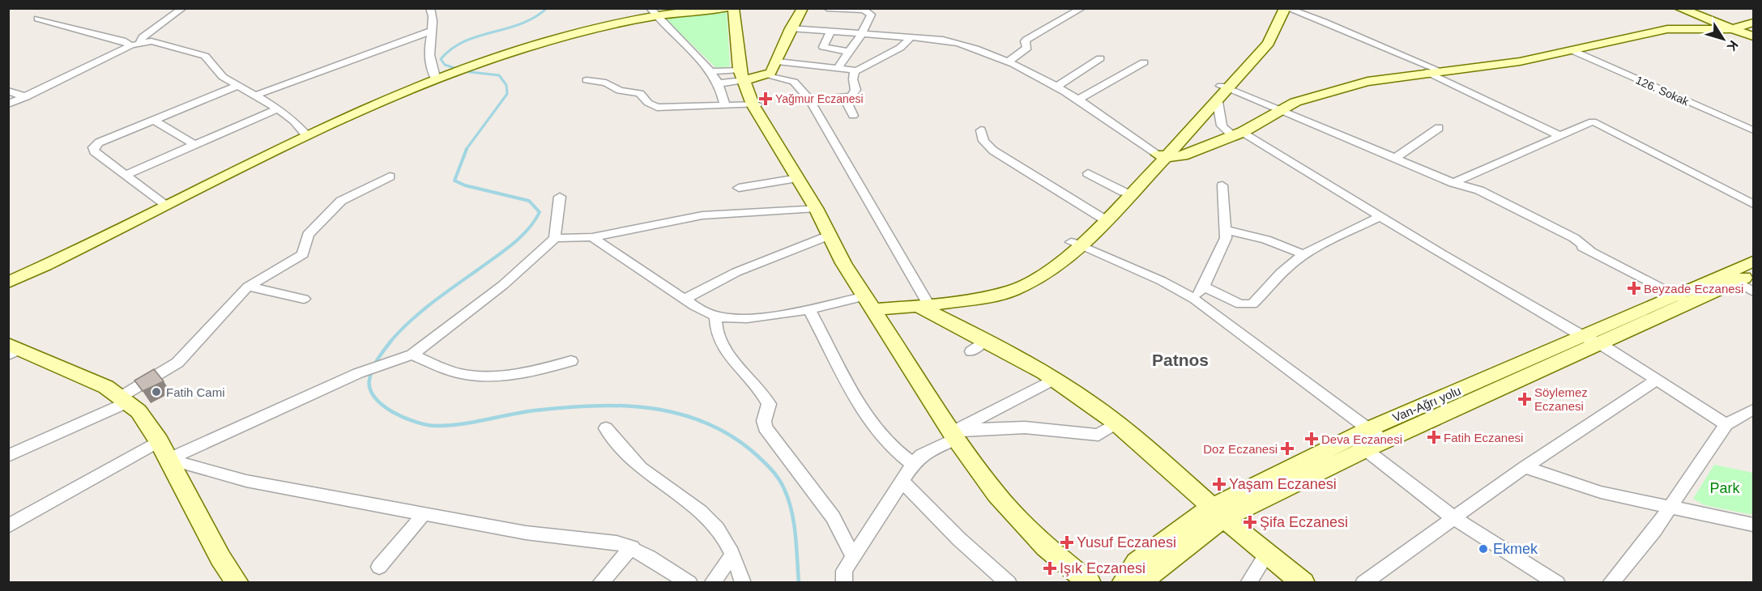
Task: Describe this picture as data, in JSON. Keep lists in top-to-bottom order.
{
  "streets": {
    "street": ["126. Sokak"]
  },
  "districts": ["Patnos"],
  "parks": ["Park"],
  "places": {
    "health": [
      "Yağmur Eczanesi",
      "Beyzade Eczanesi",
      "Söylemez Eczanesi",
      "Fatih Eczanesi",
      "Deva Eczanesi",
      "Doz Eczanesi",
      "Yaşam Eczanesi",
      "Şifa Eczanesi",
      "Yusuf Eczanesi",
      "Işık Eczanesi"
    ],
    "other": ["Fatih Cami", "Ekmek"]
  },
  "north": "bottom right"
}
